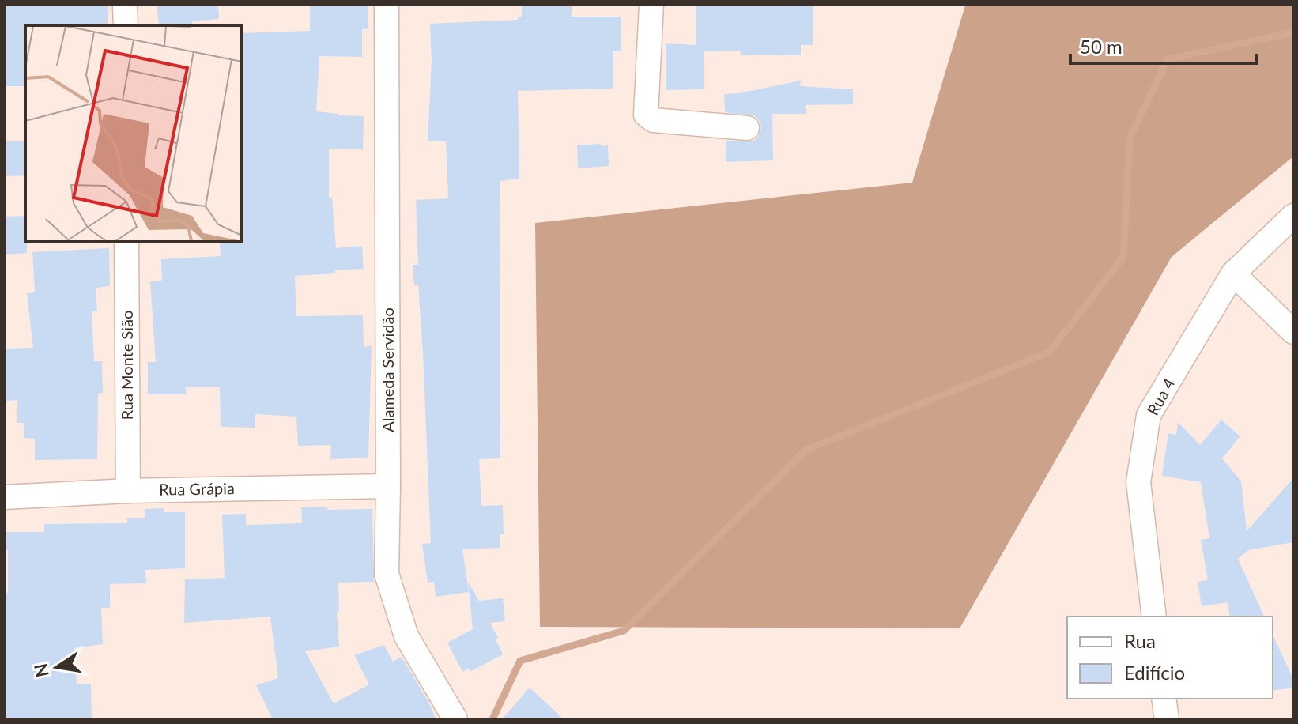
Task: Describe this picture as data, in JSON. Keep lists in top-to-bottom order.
{
  "streets": {
    "street": [
      "Rua Monte Sião",
      "Alameda Servidão",
      "Rua 4",
      "Rua Grápia"
    ]
  },
  "crossings": [
    ["Rua Monte Sião", "Rua Grápia"],
    ["Alameda Servidão", "Rua Grápia"]
  ],
  "legend": ["Rua", "Edifício"],
  "scale_bar": "50 m",
  "north": "left"
}
